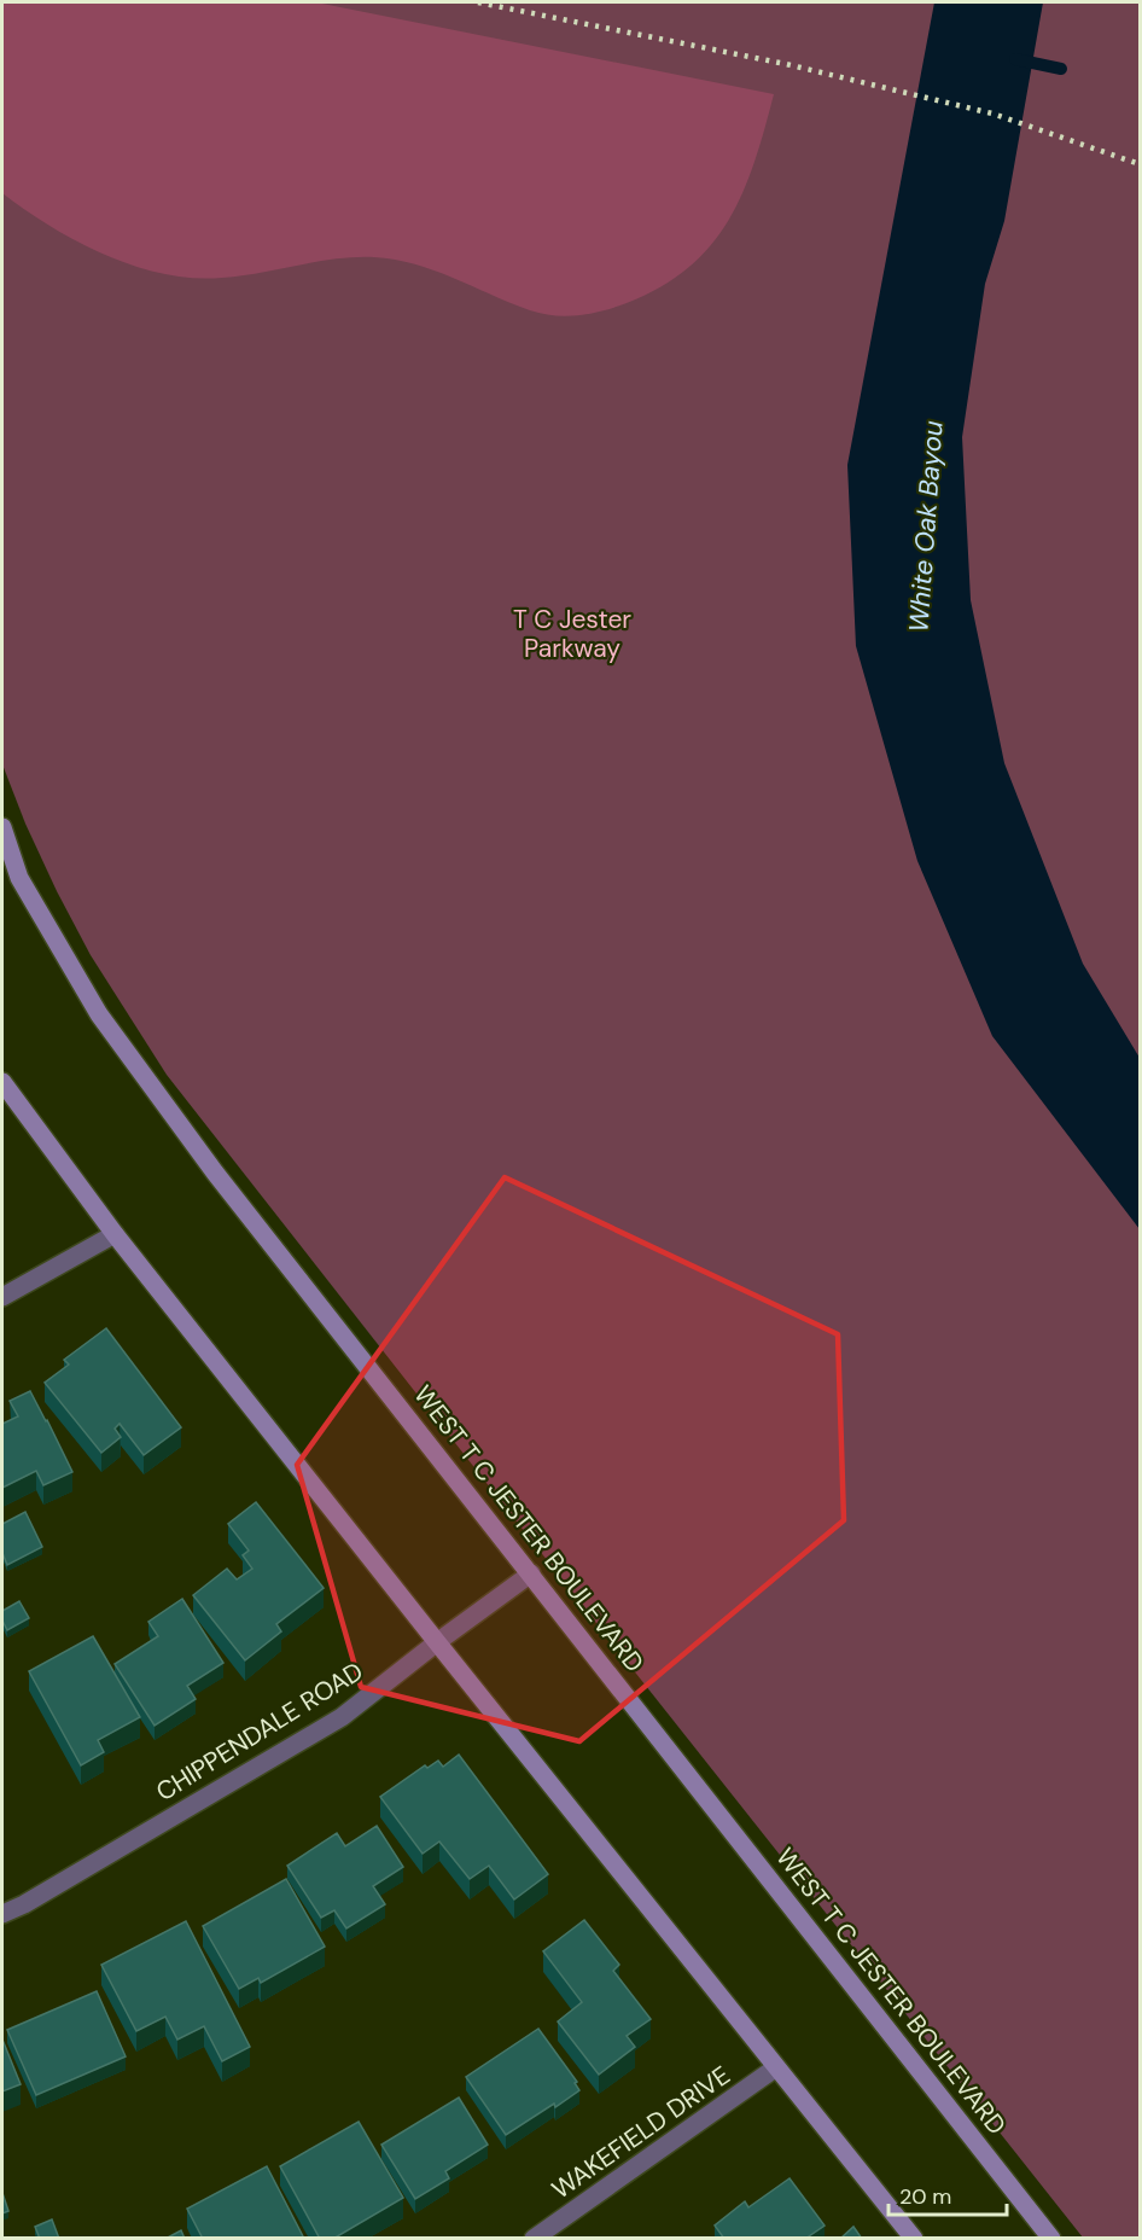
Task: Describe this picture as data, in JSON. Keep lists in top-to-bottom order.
{
  "streets": {
    "main road": ["WEST T C JESTER BOULEVARD"],
    "street": ["CHIPPENDALE ROAD", "WAKEFIELD DRIVE"]
  },
  "crossings": [
    ["WEST T C JESTER BOULEVARD", "CHIPPENDALE ROAD"]
  ],
  "water": ["White Oak Bayou"],
  "parks": ["T C Jester Parkway"],
  "scale_bar": "20 m"
}
